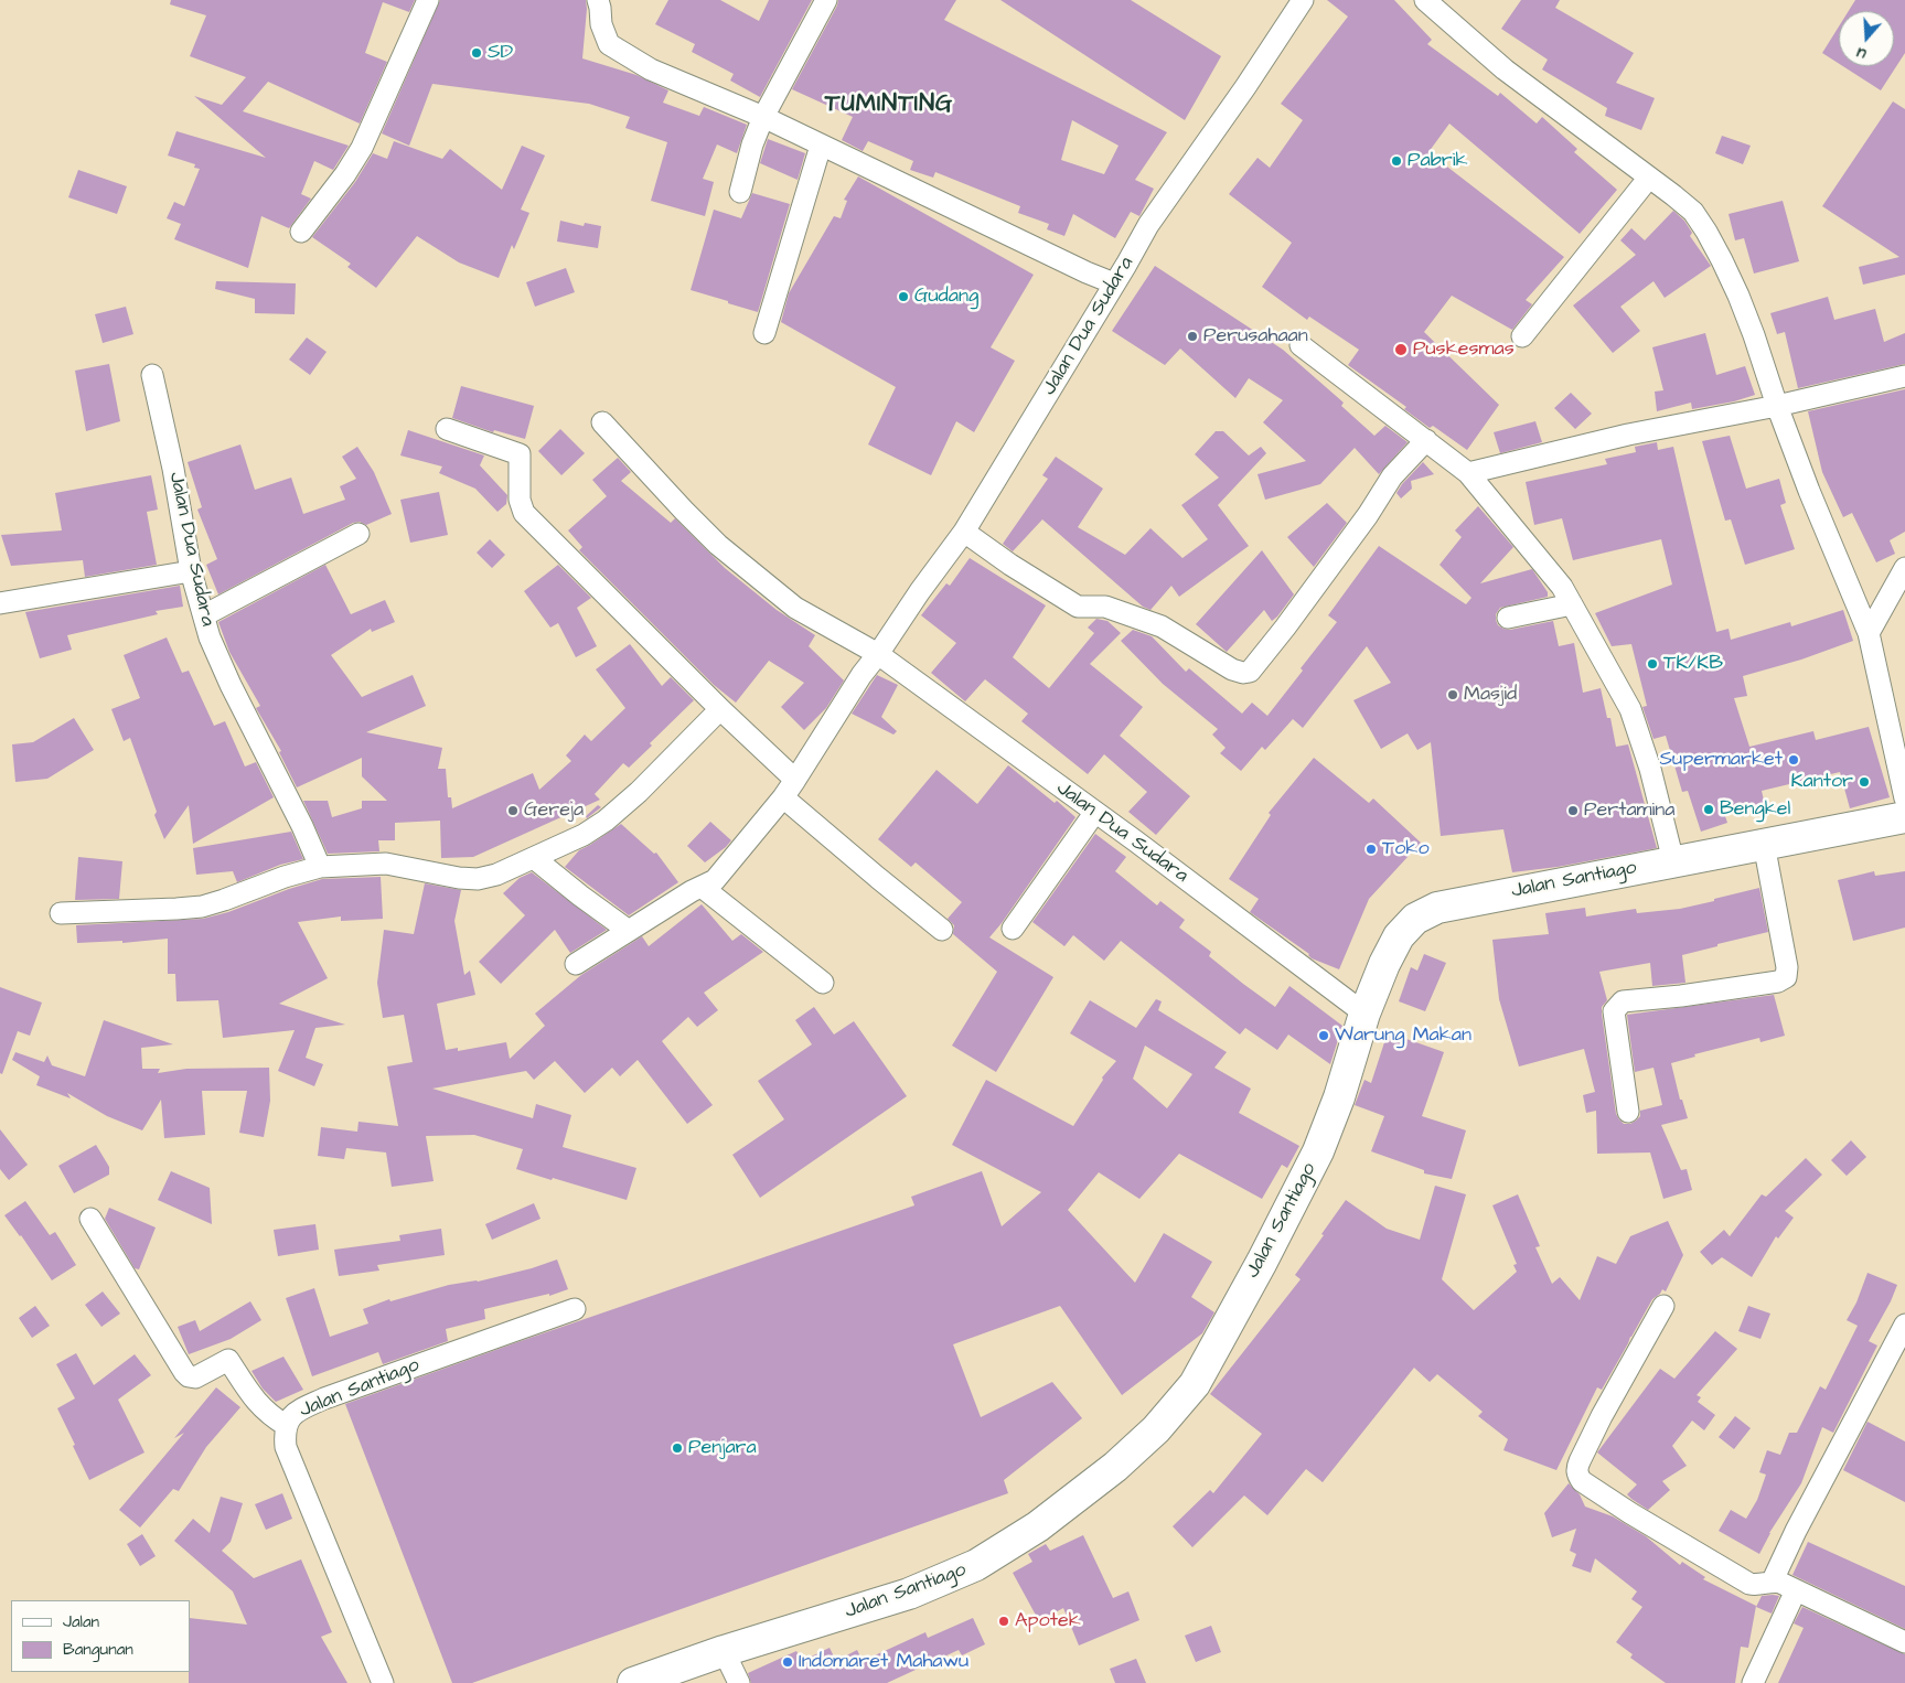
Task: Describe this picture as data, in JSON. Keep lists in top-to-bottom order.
{
  "streets": {
    "highway": ["Jalan Santiago"],
    "street": ["Jalan Dua Sudara"]
  },
  "crossings": [
    ["Jalan Dua Sudara", "Jalan Santiago"]
  ],
  "districts": ["TUMINTING"],
  "places": [
    "SD",
    "Pabrik",
    "Gudang",
    "Perusahaan",
    "Puskesmas",
    "TK/KB",
    "Masjid",
    "Supermarket",
    "Kantor",
    "Bengkel",
    "Gereja",
    "Pertamina",
    "Toko",
    "Warung Makan",
    "Penjara",
    "Apotek",
    "Indomaret Mahawu"
  ],
  "legend": ["Jalan", "Bangunan"],
  "north": "bottom"
}
